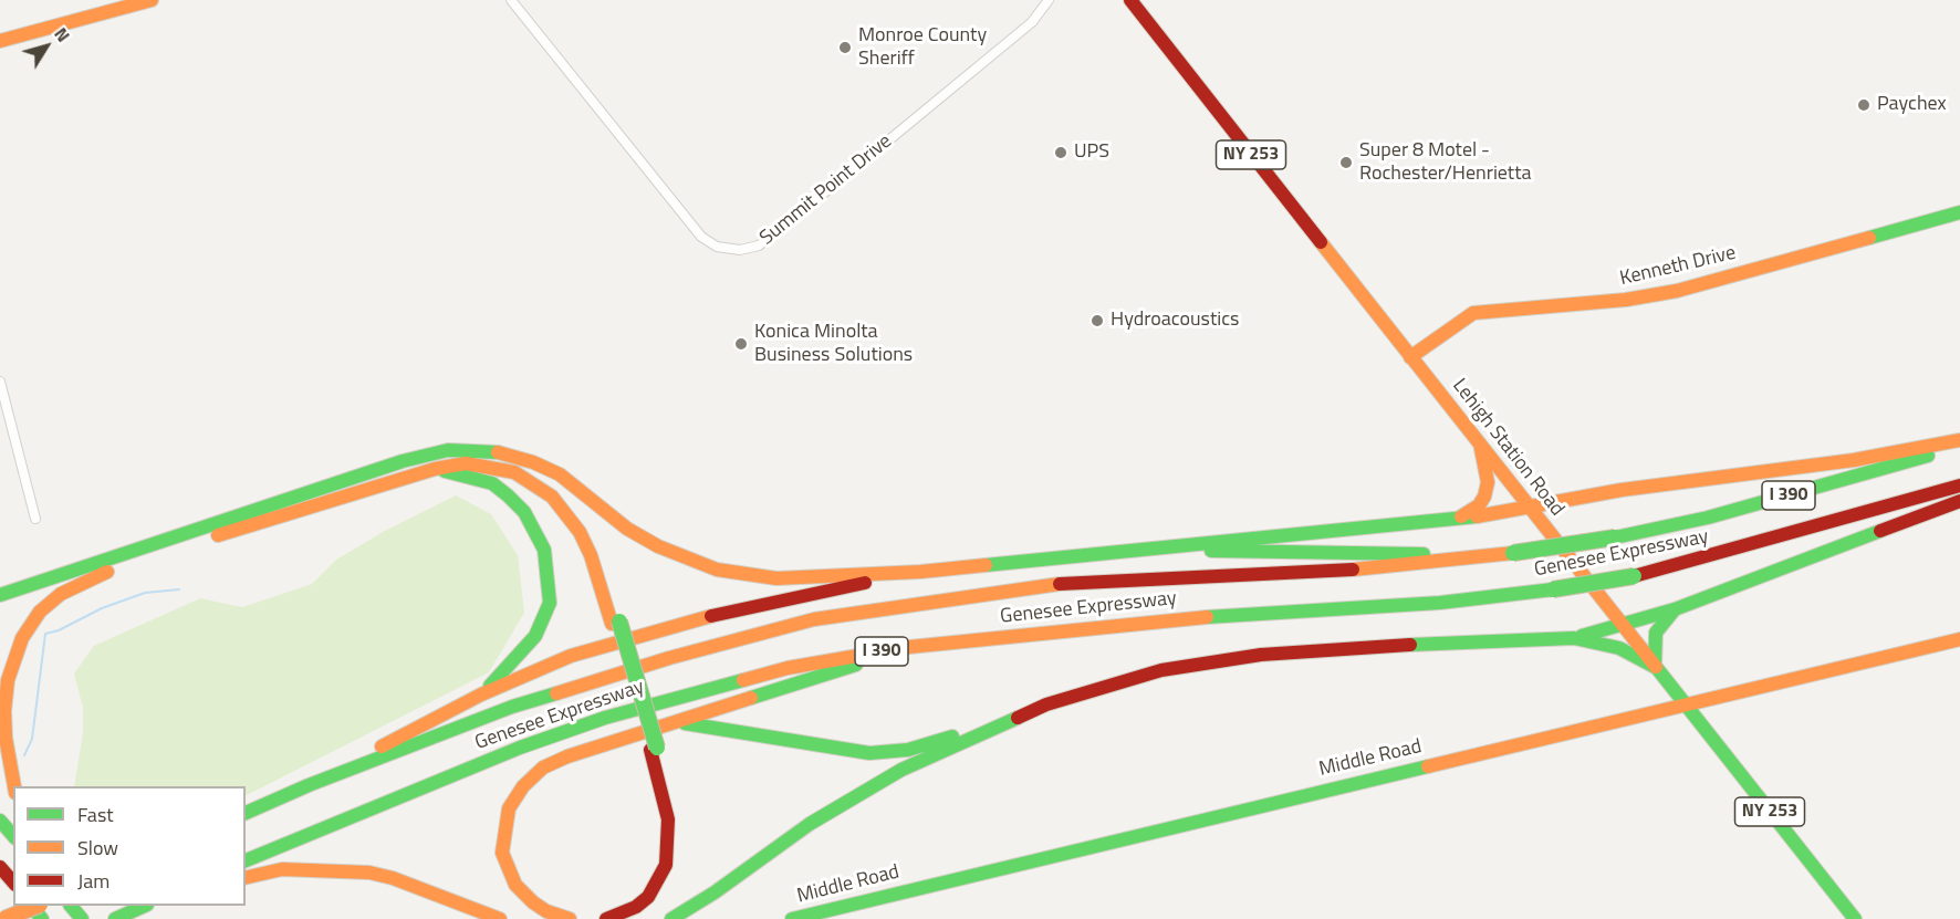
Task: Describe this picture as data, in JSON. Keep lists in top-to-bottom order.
{
  "streets": {
    "main road": [
      "NY 253",
      "Kenneth Drive",
      "Lehigh Station Road",
      "I 390",
      "Genesee Expressway",
      "Middle Road"
    ],
    "street": ["Summit Point Drive"]
  },
  "crossings": [
    ["Kenneth Drive", "Lehigh Station Road"],
    ["Lehigh Station Road", "Middle Road"]
  ],
  "places": [
    "Monroe County Sheriff",
    "Paychex",
    "UPS",
    "Super 8 Motel - Rochester/Henrietta",
    "Hydroacoustics",
    "Konica Minolta Business Solutions"
  ],
  "legend": ["Fast", "Slow", "Jam"],
  "north": "top right"
}
